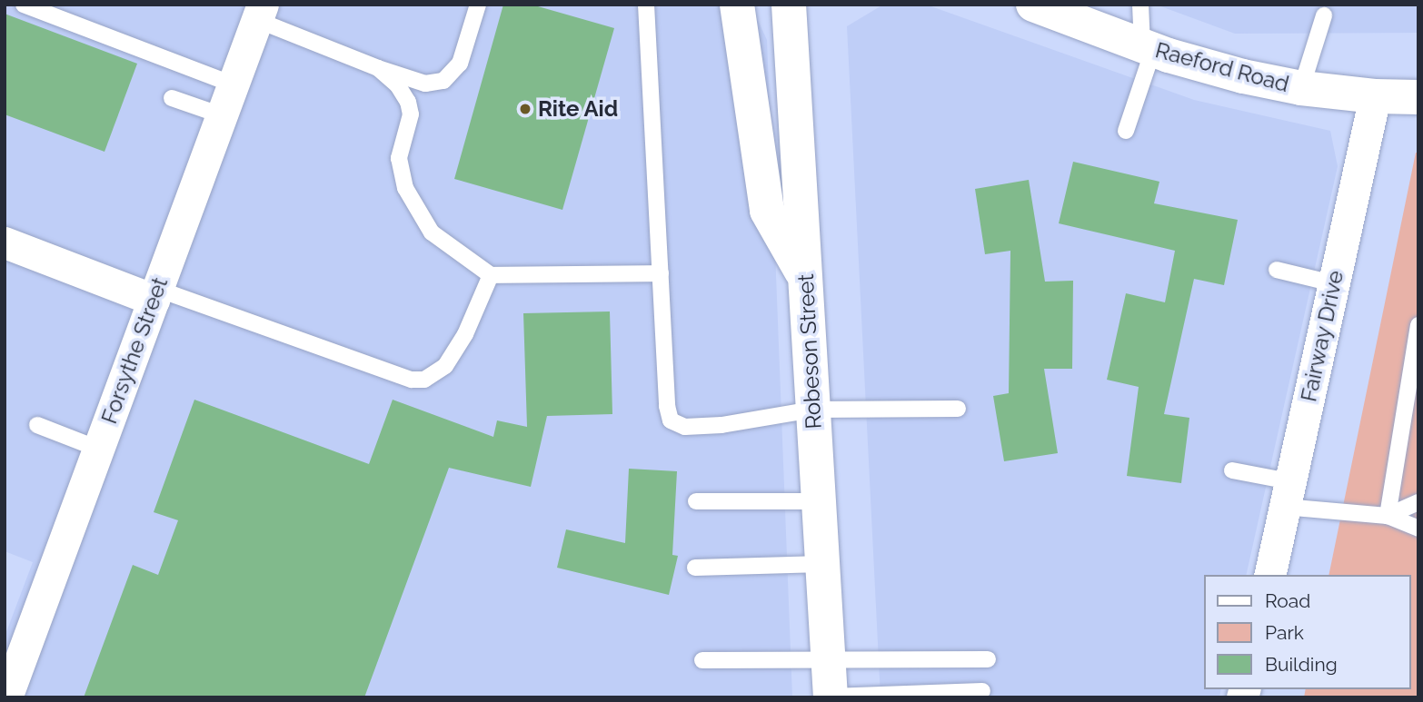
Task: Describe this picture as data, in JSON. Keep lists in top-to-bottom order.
{
  "streets": {
    "main road": ["Raeford Road", "Robeson Street"],
    "street": ["Fairway Drive", "Forsythe Street"]
  },
  "crossings": [
    ["Raeford Road", "Fairway Drive"]
  ],
  "places": ["Rite Aid"],
  "legend": ["Road", "Park", "Building"]
}
